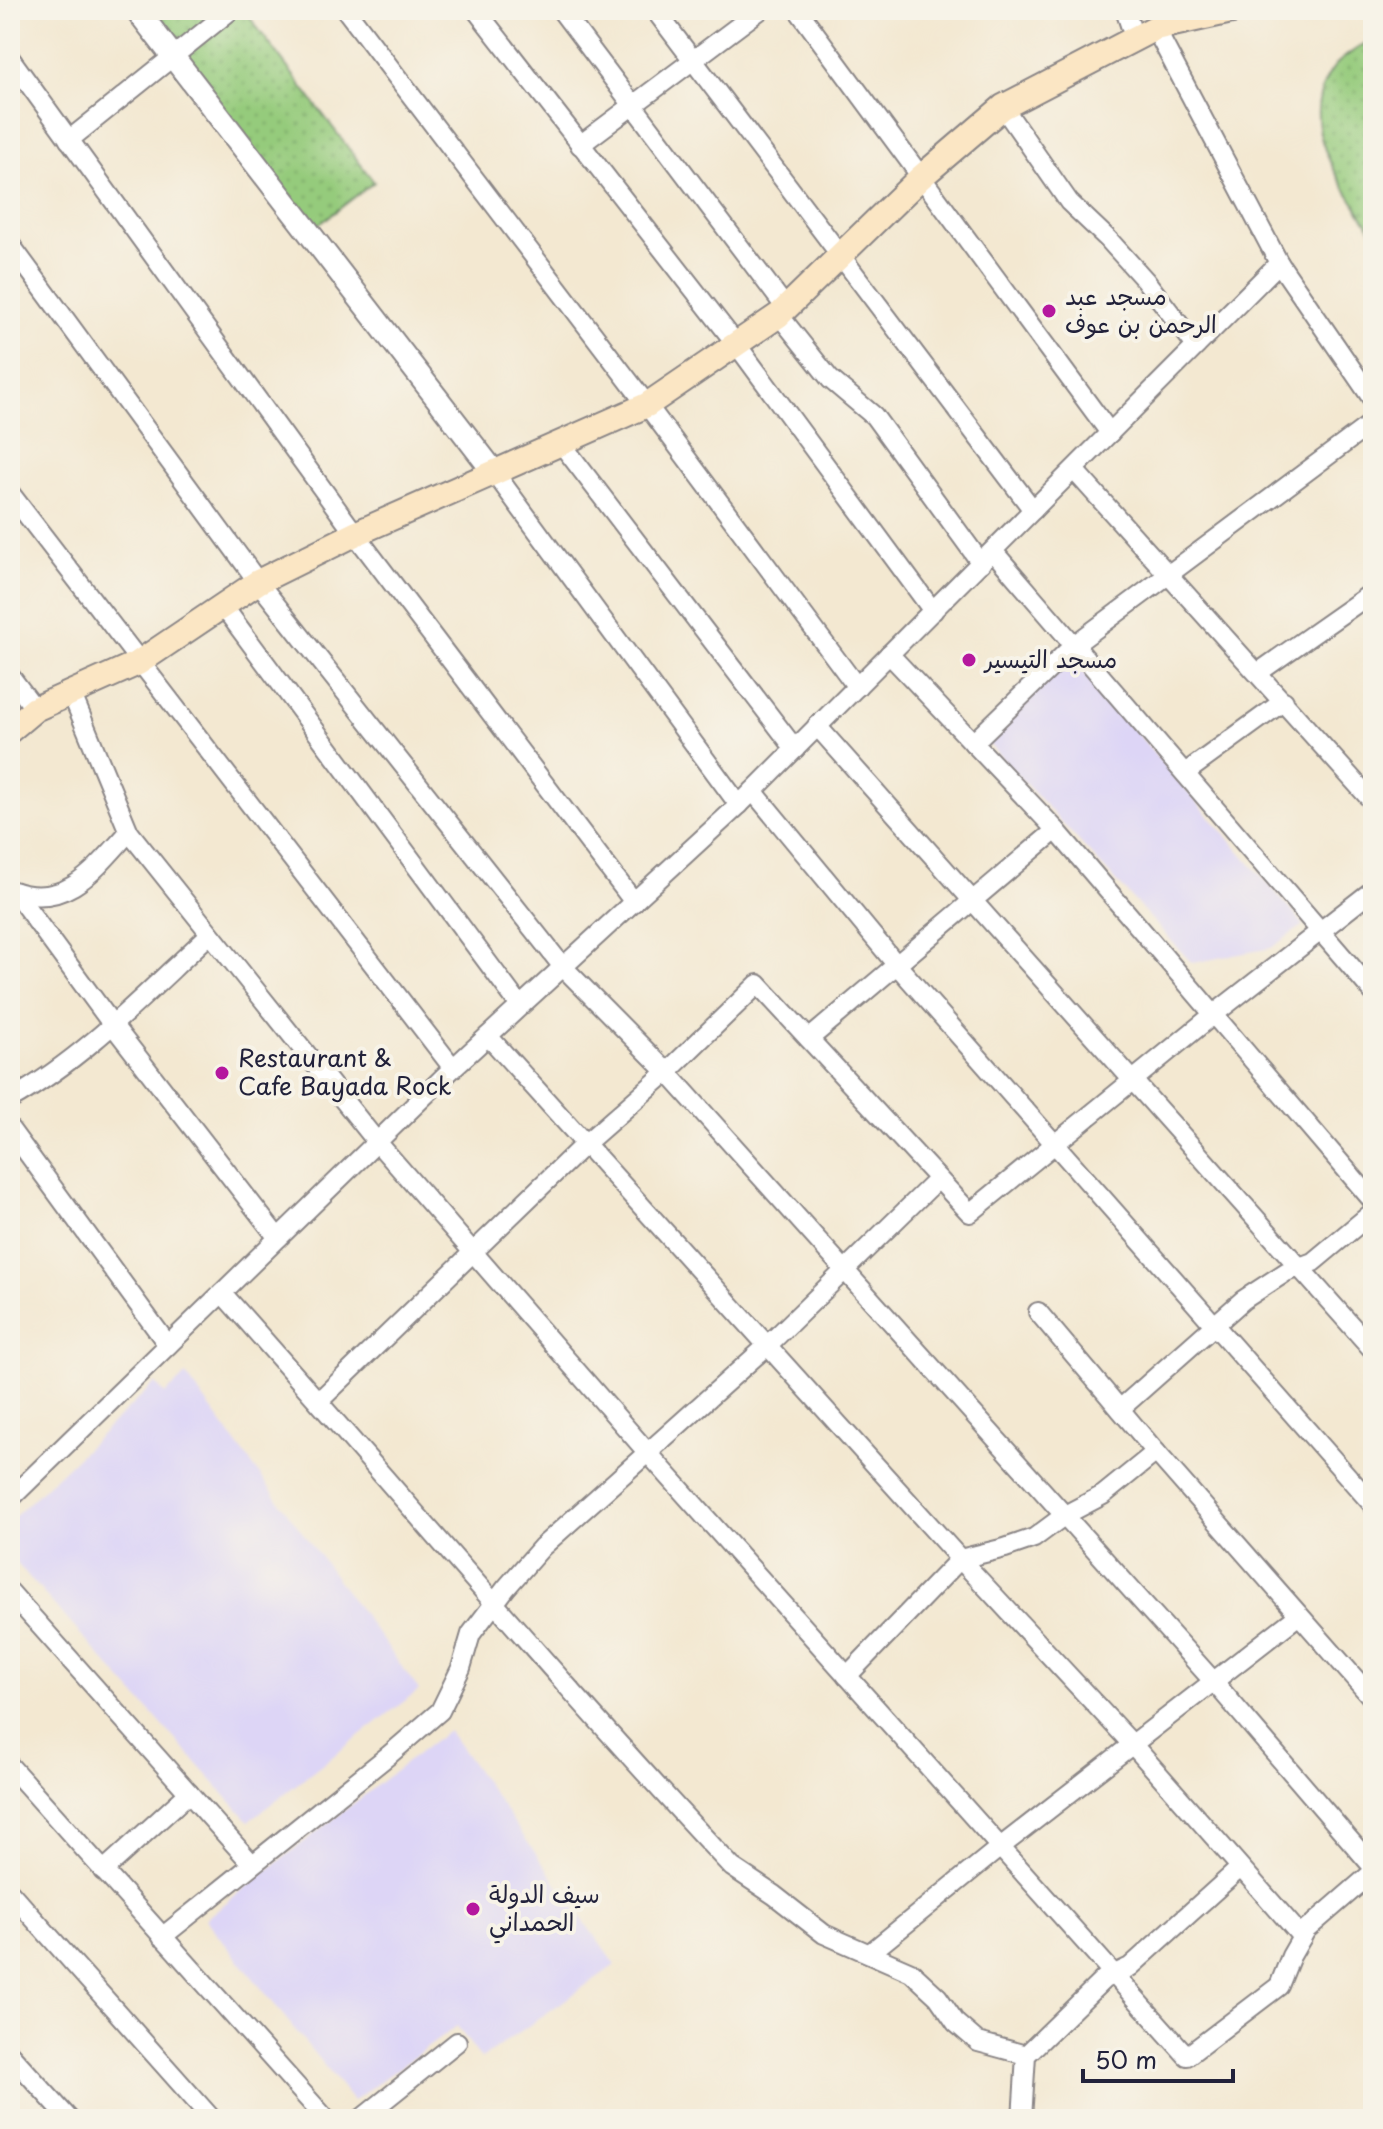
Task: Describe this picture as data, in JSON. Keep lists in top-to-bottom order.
{
  "places": [
    "مسجد عبد الرحمن بن عوف",
    "مسجد التيسير",
    "Restaurant & Cafe Bayada Rock",
    "سيف الدولة الحمداني"
  ],
  "scale_bar": "50 m"
}
